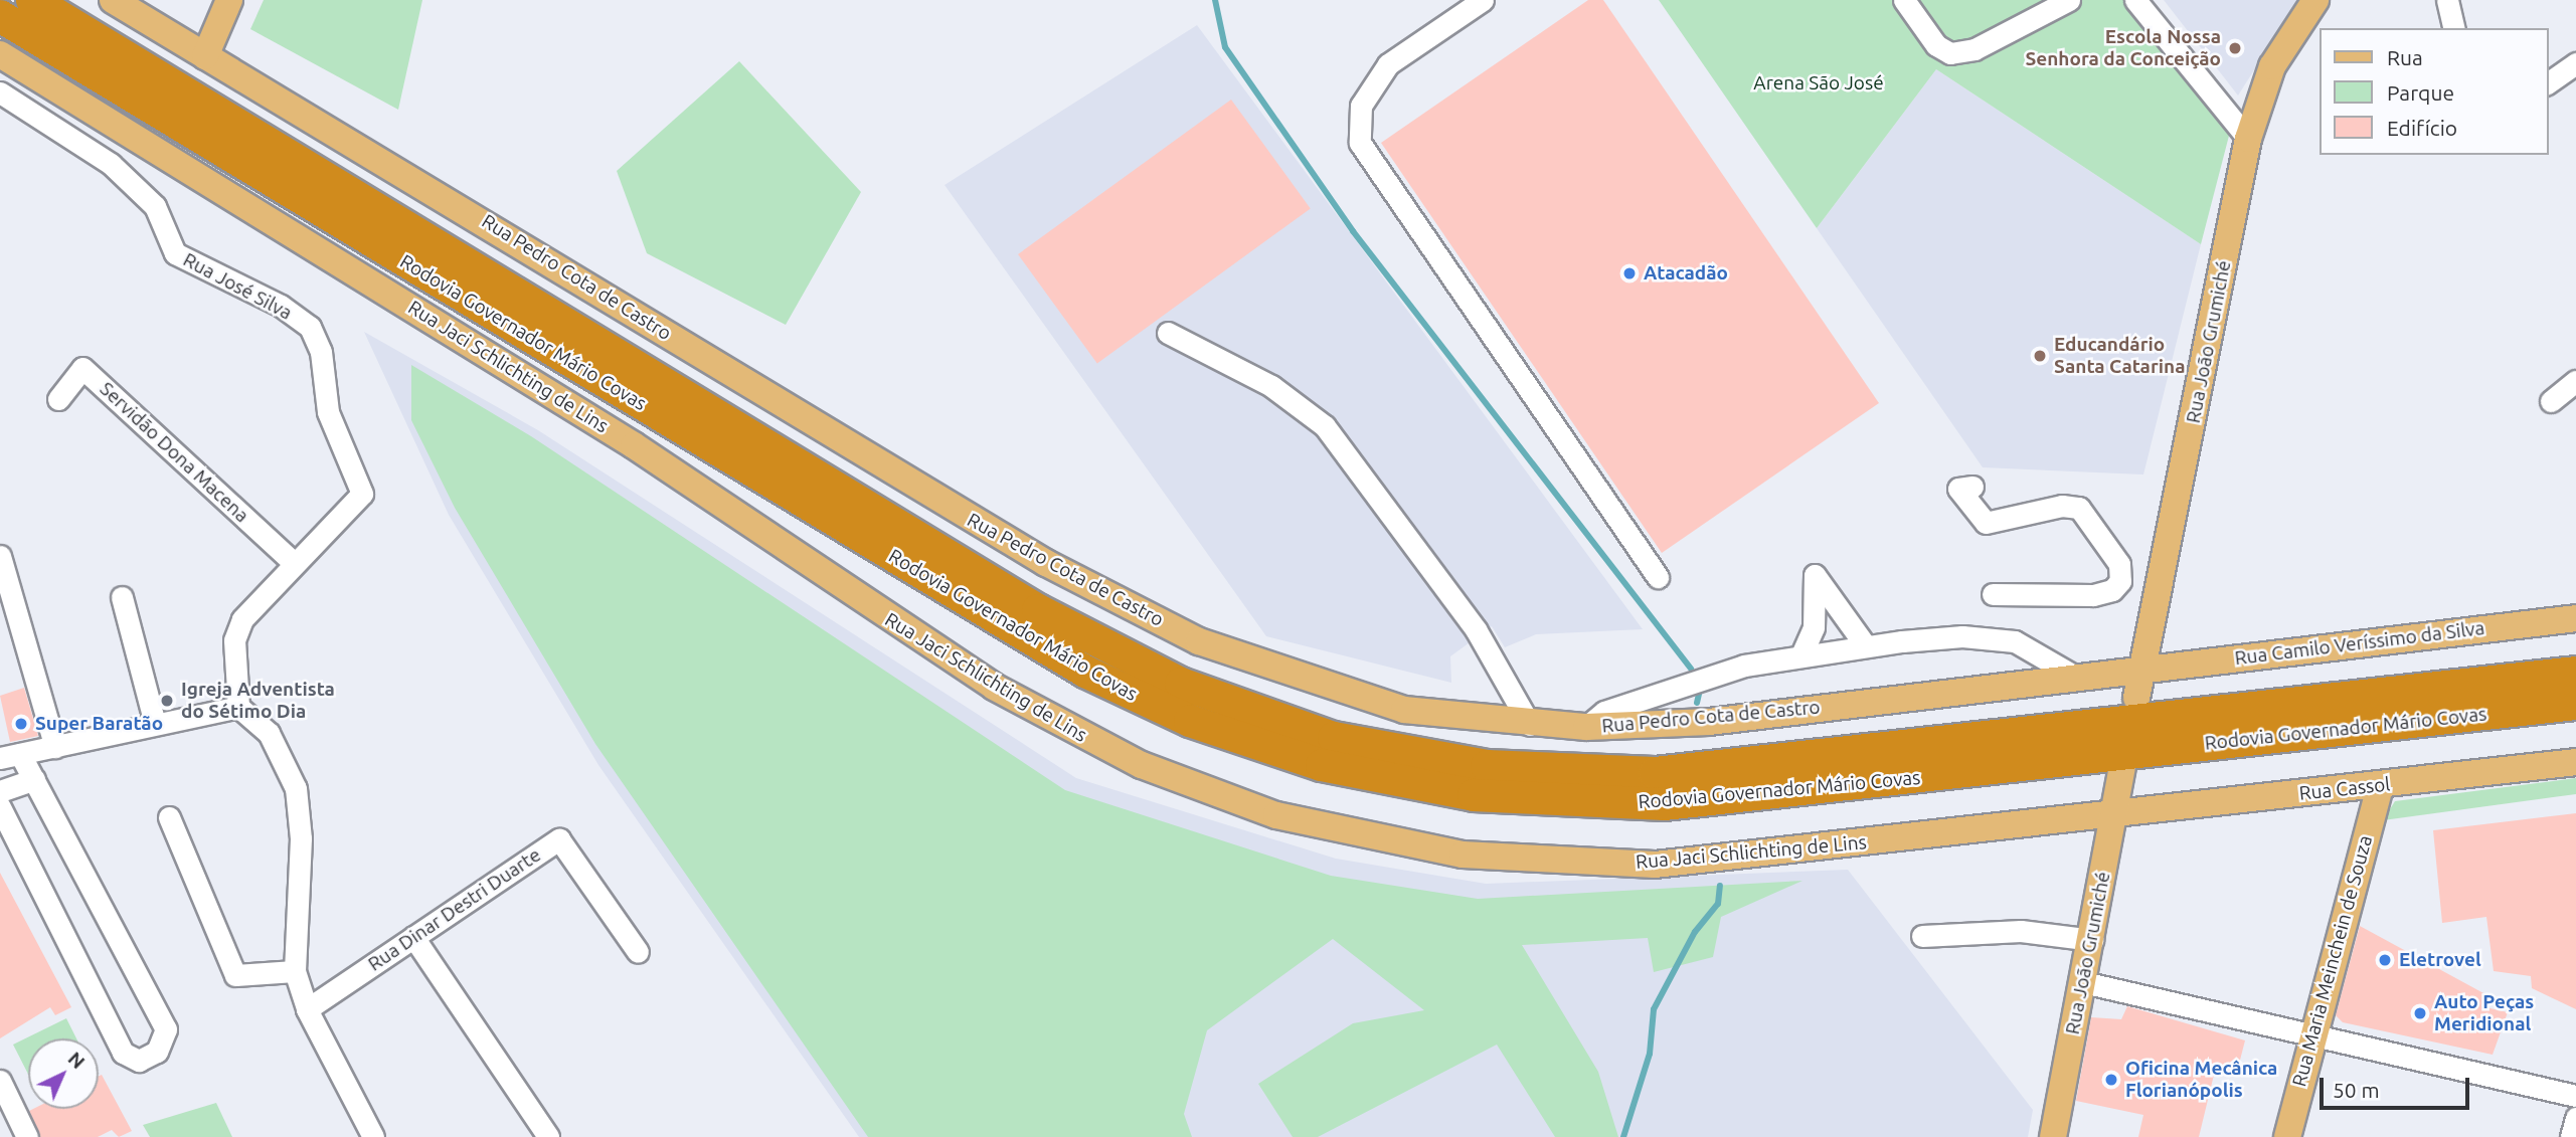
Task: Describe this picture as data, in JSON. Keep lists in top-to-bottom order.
{
  "streets": {
    "highway": ["Rodovia Governador Mário Covas"],
    "main road": [
      "Rua Pedro Cota de Castro",
      "Rua João Grumiché",
      "Rua Jaci Schlichting de Lins",
      "Rua Camilo Veríssimo da Silva",
      "Rua Cassol",
      "Rua Maria Meinchein de Souza"
    ],
    "street": ["Rua José Silva", "Servidão Dona Macena", "Rua Dinar Destri Duarte"]
  },
  "crossings": [
    ["Rua Pedro Cota de Castro", "Rua João Grumiché"],
    ["Rua Pedro Cota de Castro", "Rua Camilo Veríssimo da Silva"],
    ["Rua José Silva", "Servidão Dona Macena"],
    ["Rua João Grumiché", "Rua Jaci Schlichting de Lins"],
    ["Rua João Grumiché", "Rua Camilo Veríssimo da Silva"],
    ["Rua João Grumiché", "Rua Cassol"],
    ["Rua Jaci Schlichting de Lins", "Rua Cassol"],
    ["Rua Cassol", "Rua Maria Meinchein de Souza"]
  ],
  "parks": ["Arena São José"],
  "places": [
    "Escola Nossa Senhora da Conceição",
    "Atacadão",
    "Educandário Santa Catarina",
    "Igreja Adventista do Sétimo Dia",
    "Super Baratão",
    "Eletrovel",
    "Auto Peças Meridional",
    "Oficina Mecânica Florianópolis"
  ],
  "legend": ["Rua", "Parque", "Edifício"],
  "scale_bar": "50 m",
  "north": "top right"
}
